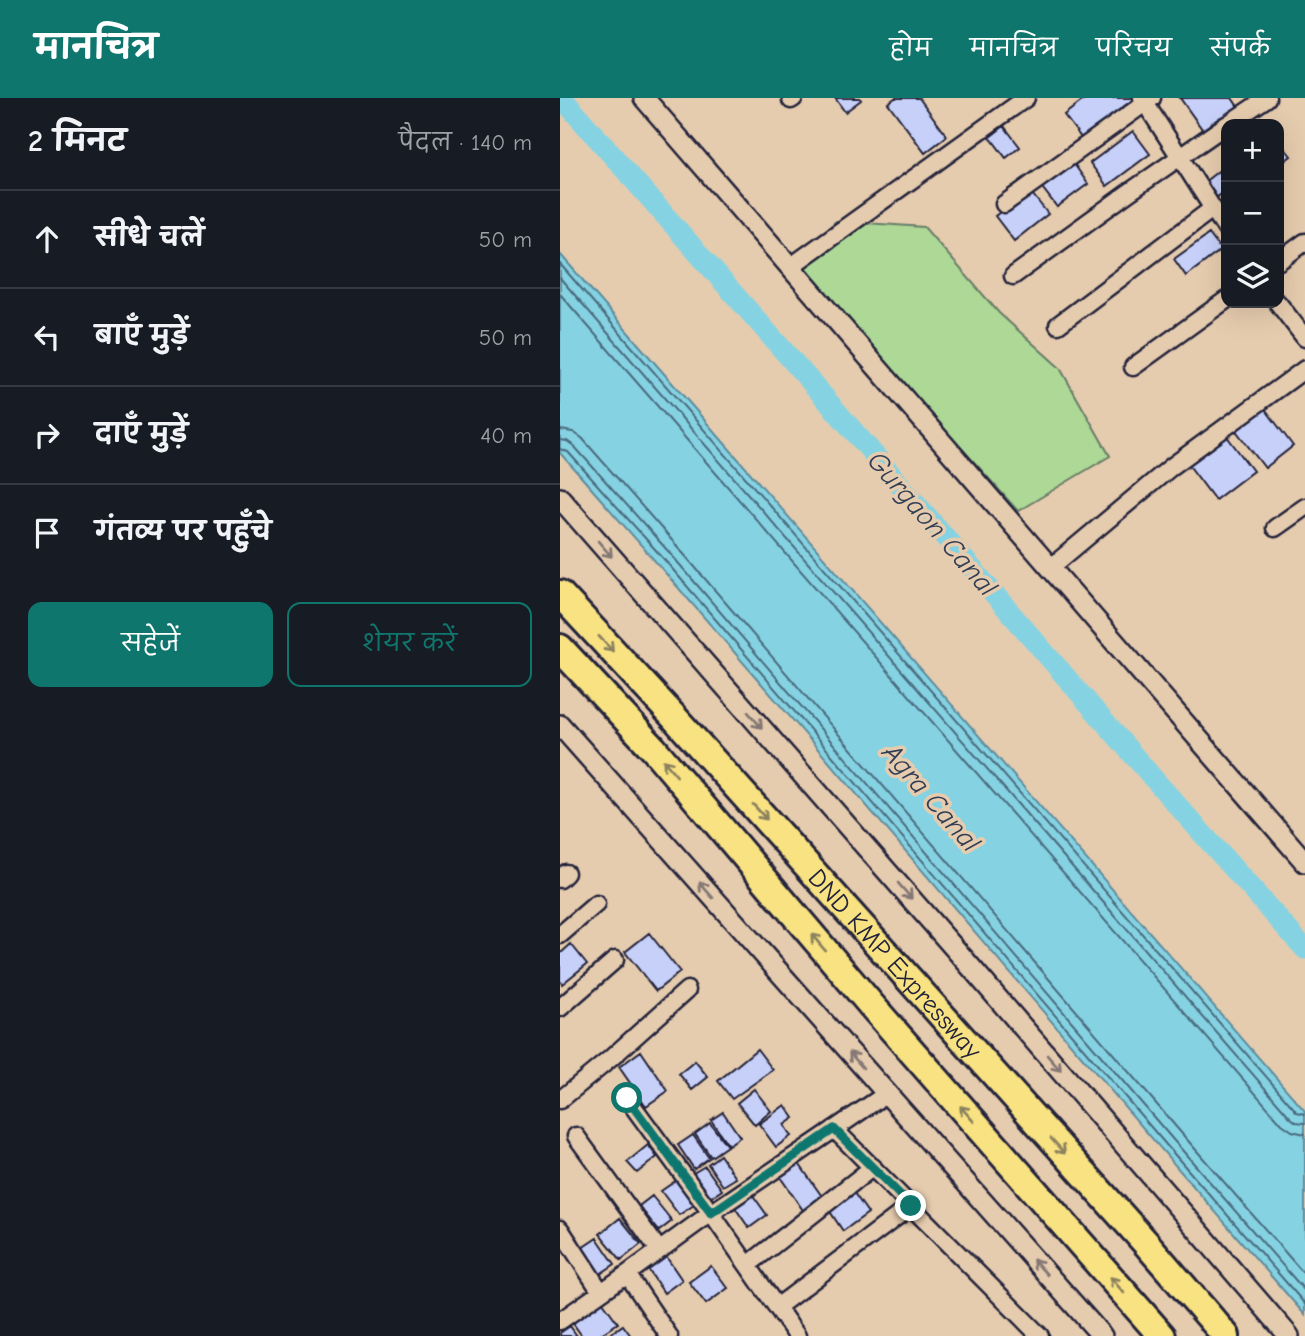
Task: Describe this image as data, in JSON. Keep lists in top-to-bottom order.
{
  "streets": {
    "highway": ["DND KMP Expressway"]
  },
  "water": ["Gurgaon Canal", "Agra Canal"],
  "page": {
    "header": "मानचित्र",
    "nav": [
      "होम",
      "मानचित्र",
      "परिचय",
      "संपर्क"
    ],
    "heading": ["2 मिनट", "पैदल · 140 m"],
    "map_buttons": ["+", "−"],
    "list": [
      ["सीधे चलें", "50 m"],
      ["बाएँ मुड़ें", "50 m"],
      ["दाएँ मुड़ें", "40 m"],
      "गंतव्य पर पहुँचे"
    ],
    "buttons": ["सहेजें", "शेयर करें"]
  }
}
